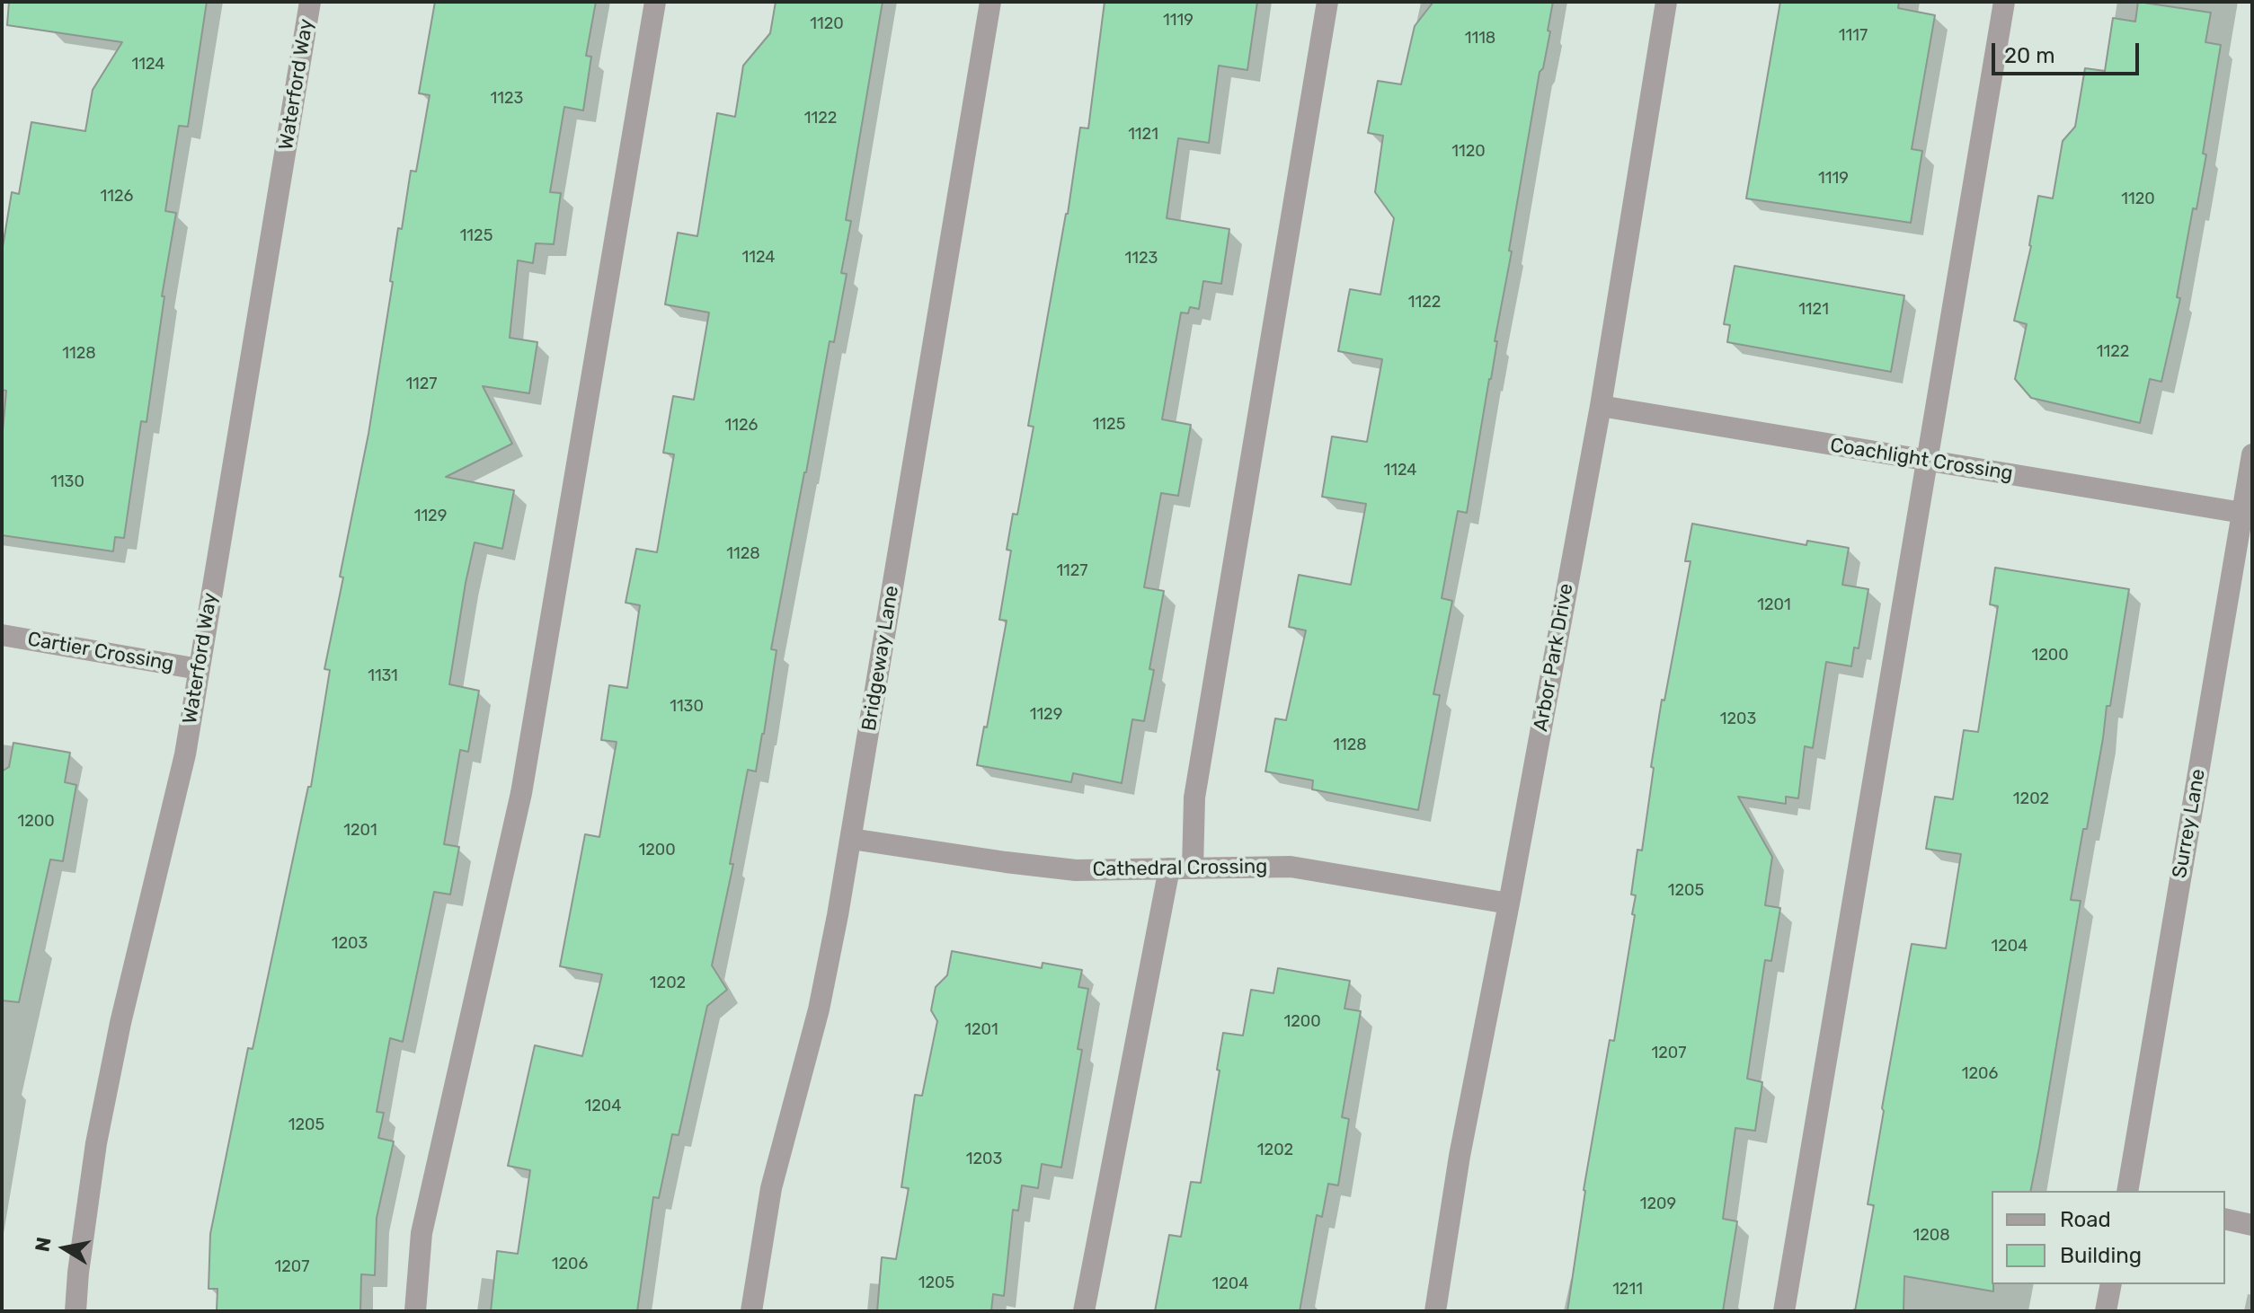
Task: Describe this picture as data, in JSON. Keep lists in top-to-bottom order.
{
  "streets": {
    "street": [
      "Waterford Way",
      "Coachlight Crossing",
      "Cartier Crossing",
      "Arbor Park Drive",
      "Bridgeway Lane",
      "Surrey Lane",
      "Cathedral Crossing"
    ]
  },
  "crossings": [
    ["Waterford Way", "Cartier Crossing"],
    ["Coachlight Crossing", "Arbor Park Drive"],
    ["Coachlight Crossing", "Surrey Lane"],
    ["Arbor Park Drive", "Cathedral Crossing"],
    ["Bridgeway Lane", "Cathedral Crossing"]
  ],
  "house_numbers": [
    "1119",
    "1120",
    "1117",
    "1118",
    "1124",
    "1123",
    "1122",
    "1121",
    "1120",
    "1119",
    "1126",
    "1120",
    "1125",
    "1124",
    "1123",
    "1122",
    "1121",
    "1122",
    "1128",
    "1127",
    "1125",
    "1126",
    "1124",
    "1130",
    "1129",
    "1128",
    "1127",
    "1201",
    "1200",
    "1131",
    "1130",
    "1129",
    "1203",
    "1128",
    "1202",
    "1200",
    "1201",
    "1200",
    "1205",
    "1203",
    "1204",
    "1202",
    "1200",
    "1201",
    "1207",
    "1206",
    "1204",
    "1205",
    "1202",
    "1203",
    "1209",
    "1208",
    "1206",
    "1207",
    "1205",
    "1204",
    "1211"
  ],
  "legend": ["Road", "Building"],
  "scale_bar": "20 m",
  "north": "left"
}
